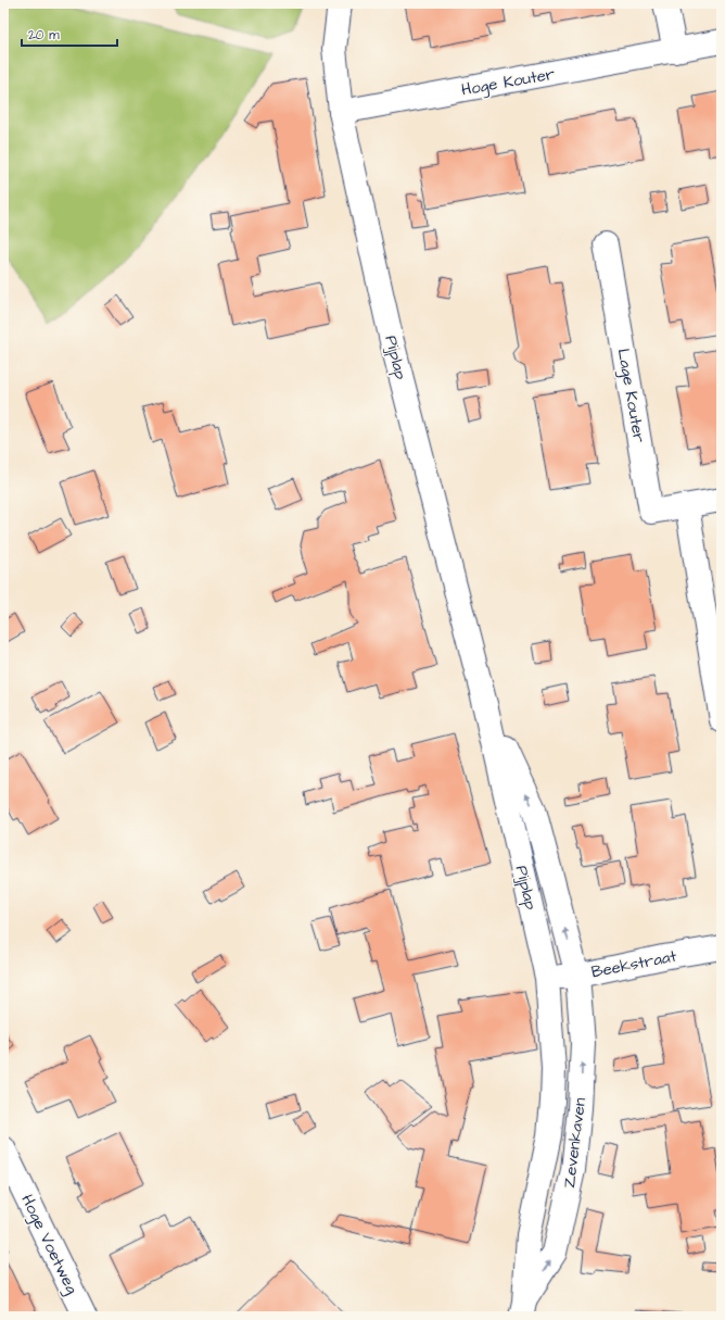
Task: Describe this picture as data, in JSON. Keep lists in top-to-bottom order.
{
  "streets": {
    "street": [
      "Hoge Kouter",
      "Pijplap",
      "Lage Kouter",
      "Beekstraat",
      "Zevenkaven",
      "Hoge Voetweg"
    ]
  },
  "crossings": [
    ["Hoge Kouter", "Pijplap"],
    ["Pijplap", "Beekstraat"],
    ["Pijplap", "Zevenkaven"],
    ["Beekstraat", "Zevenkaven"]
  ],
  "scale_bar": "20 m"
}
